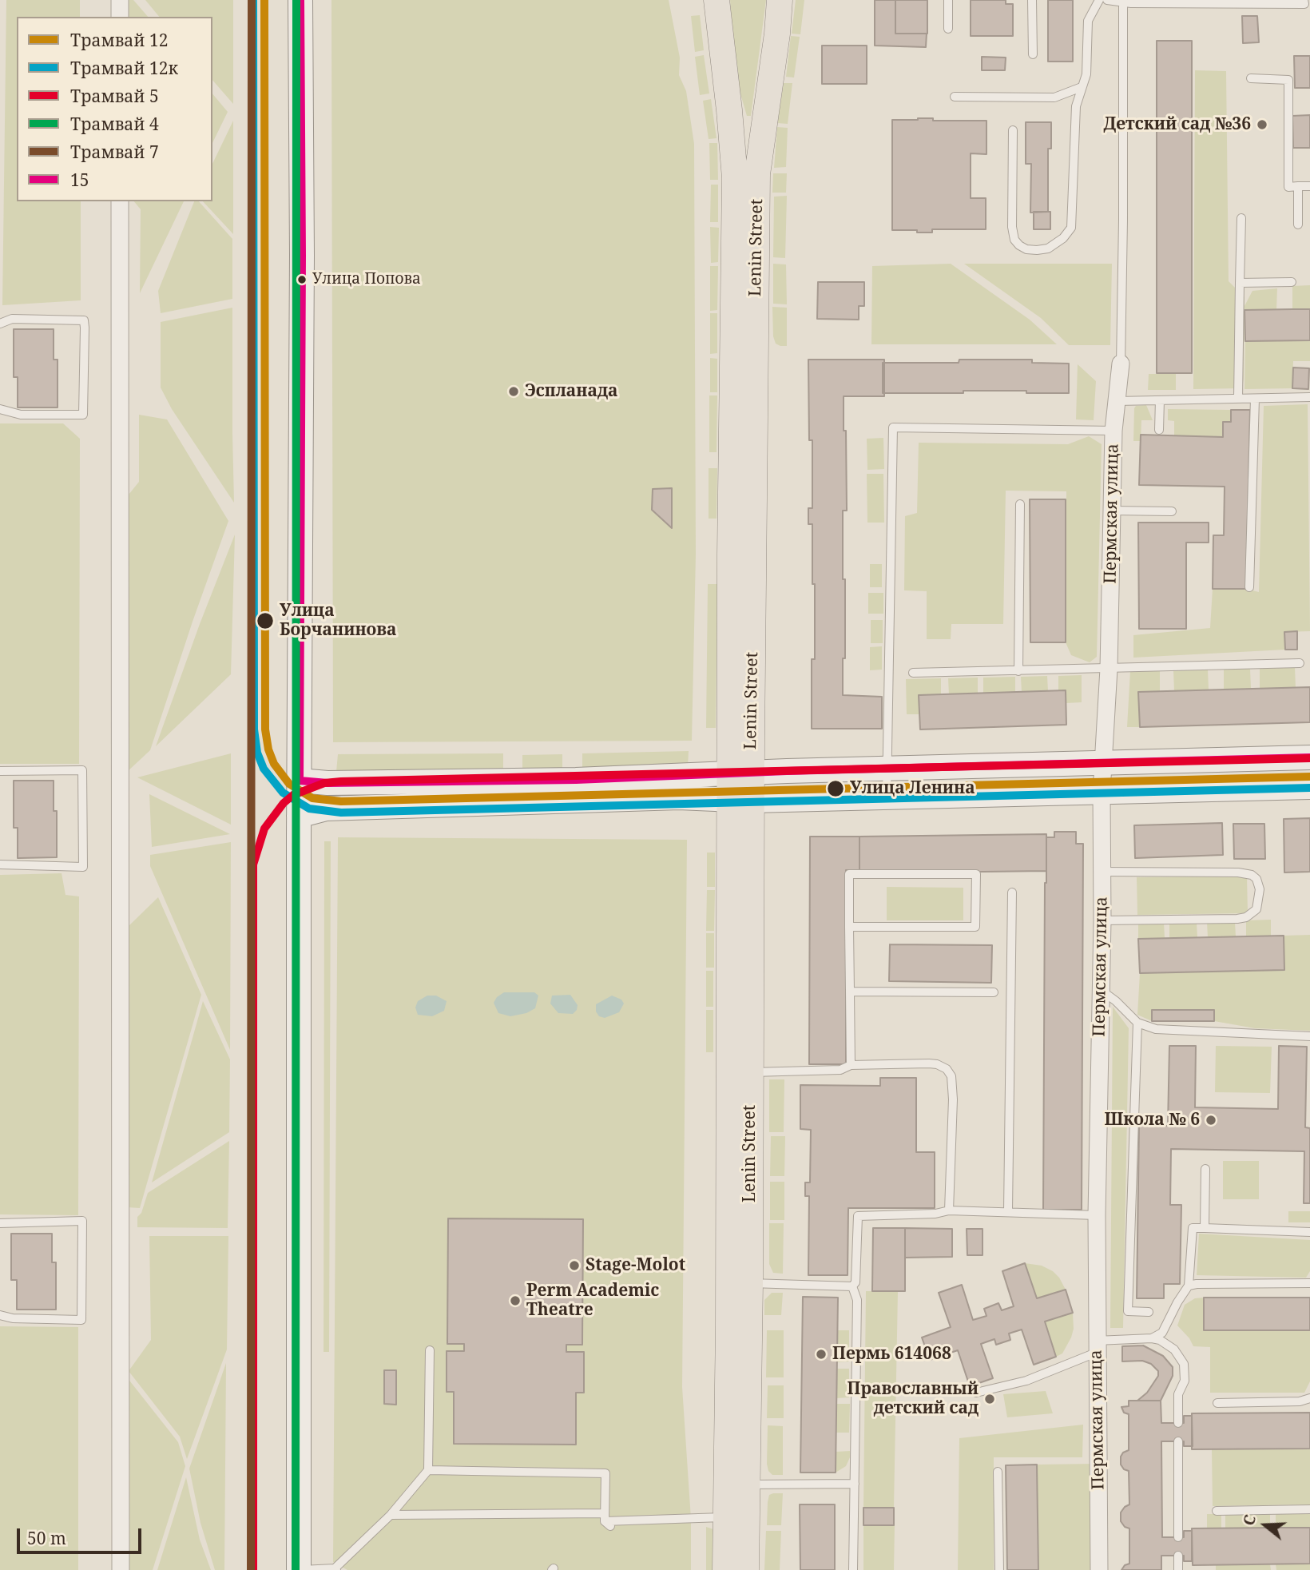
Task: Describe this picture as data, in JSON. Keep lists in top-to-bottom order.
{
  "streets": {
    "main road": ["Lenin Street"],
    "street": ["Пермская улица"]
  },
  "places": [
    "Детский сад №36",
    "Улица Попова",
    "Эспланада",
    "Улица Борчанинова",
    "Улица Ленина",
    "Школа № 6",
    "Stage-Molot",
    "Perm Academic Theatre",
    "Пермь 614068",
    "Православный детский сад"
  ],
  "lines": [
    "tram line 12",
    "tram line 12к",
    "tram line 4",
    "tram line 7",
    "transit line 15",
    "tram line 5"
  ],
  "legend": [
    "Трамвай 12",
    "Трамвай 12к",
    "Трамвай 5",
    "Трамвай 4",
    "Трамвай 7",
    "15"
  ],
  "scale_bar": "50 m",
  "north": "left"
}
